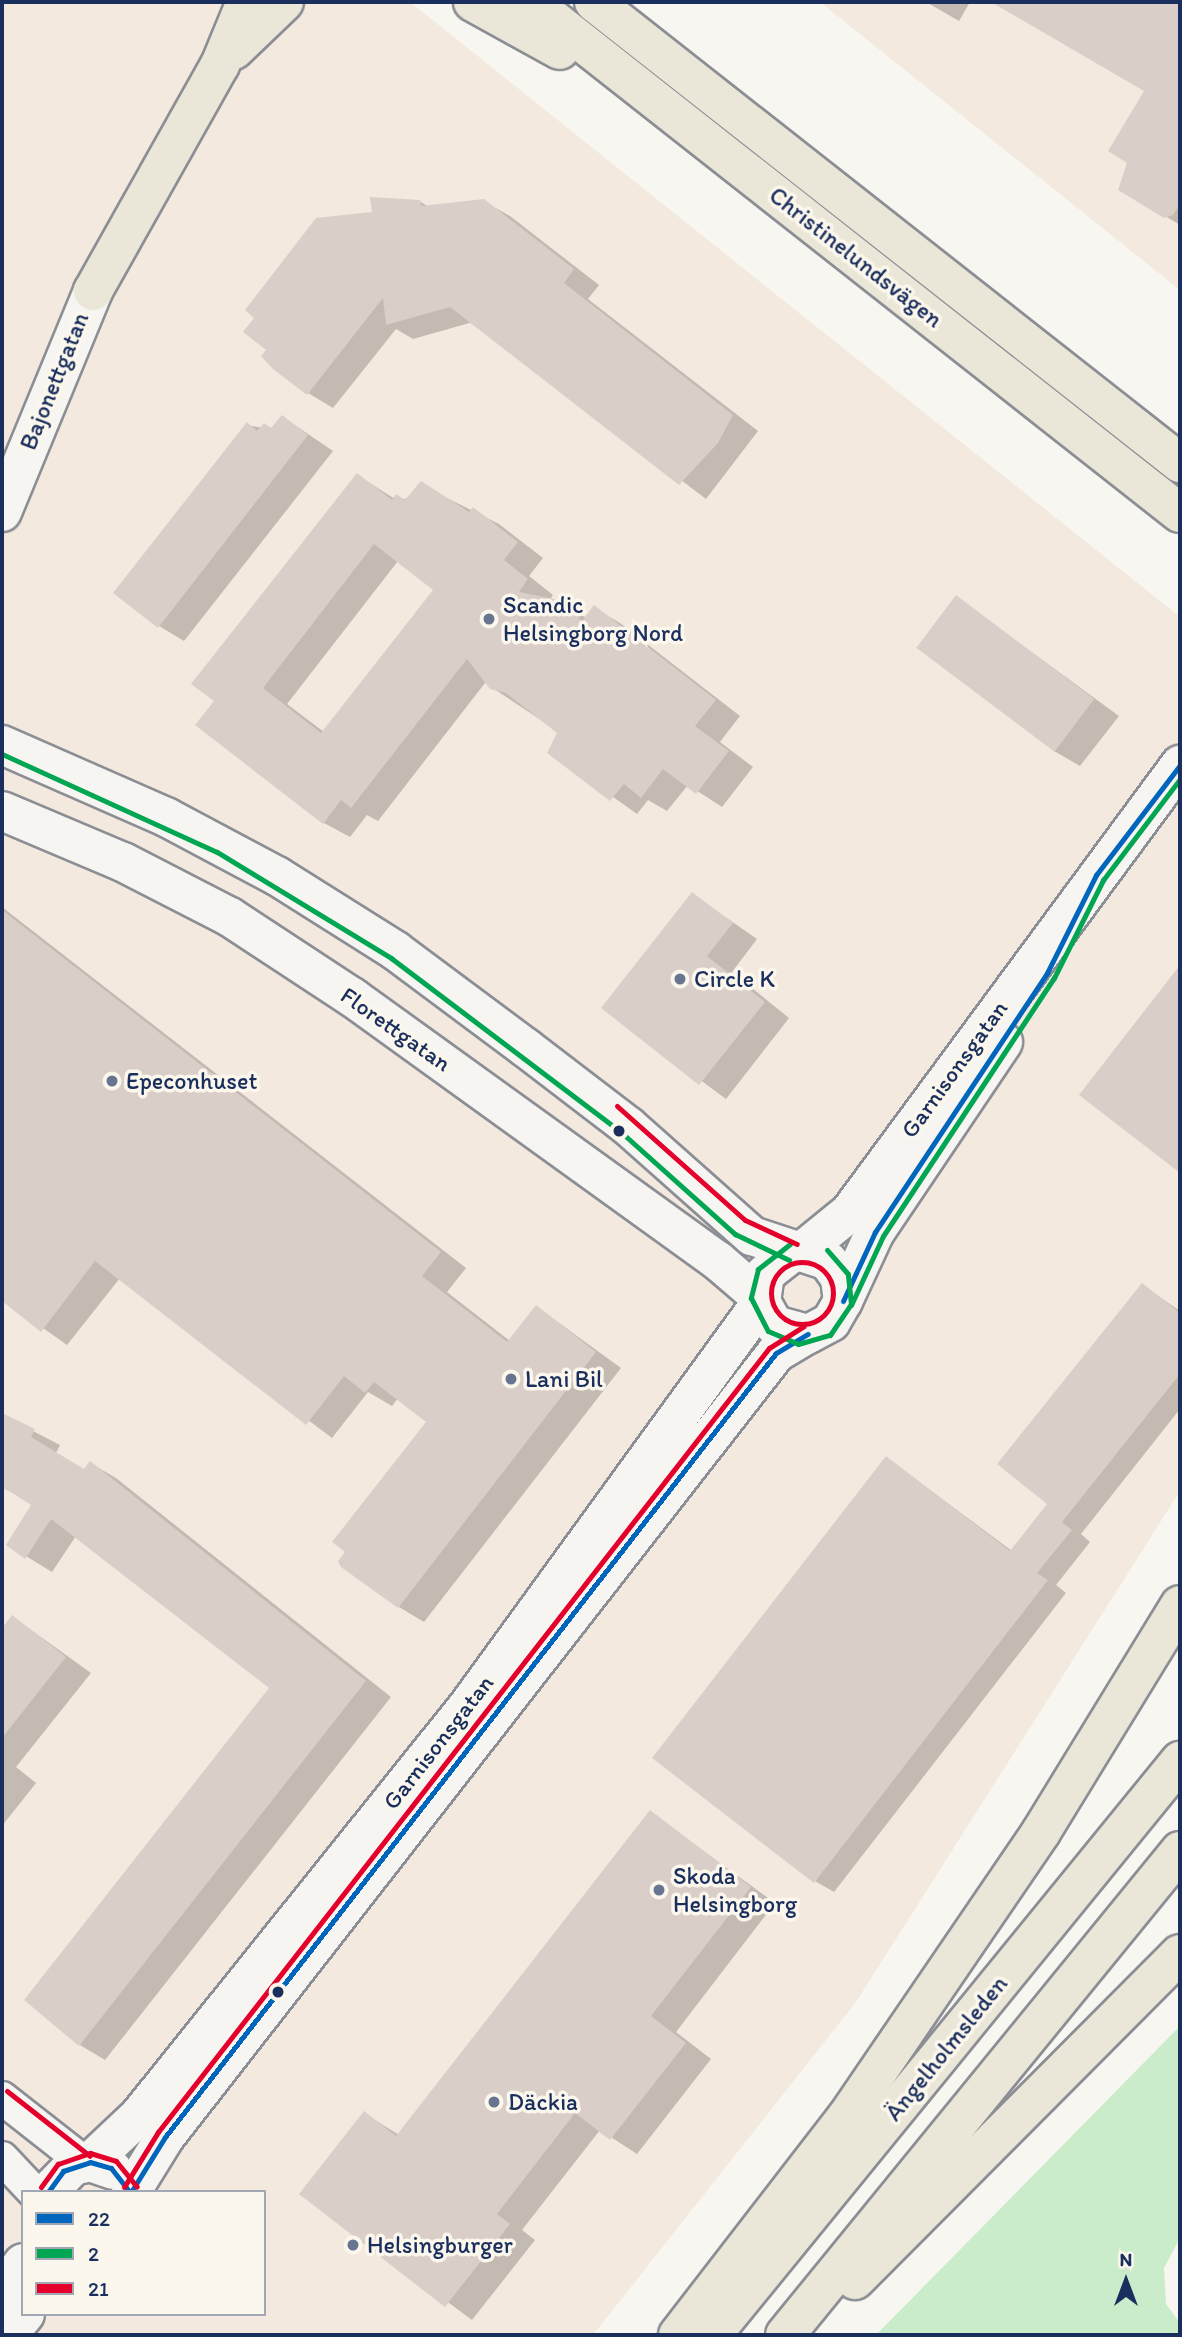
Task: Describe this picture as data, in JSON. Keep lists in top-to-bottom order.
{
  "streets": {
    "main road": ["Christinelundsvägen", "Ängelholmsleden"],
    "street": ["Bajonettgatan", "Florettgatan", "Garnisonsgatan"]
  },
  "crossings": [
    ["Florettgatan", "Garnisonsgatan"]
  ],
  "places": [
    "Scandic Helsingborg Nord",
    "Circle K",
    "Epeconhuset",
    "Lani Bil",
    "Skoda Helsingborg",
    "Däckia",
    "Helsingburger"
  ],
  "lines": ["transit line 2", "transit line 22", "transit line 21"],
  "legend": ["22", "2", "21"],
  "north": "top"
}
